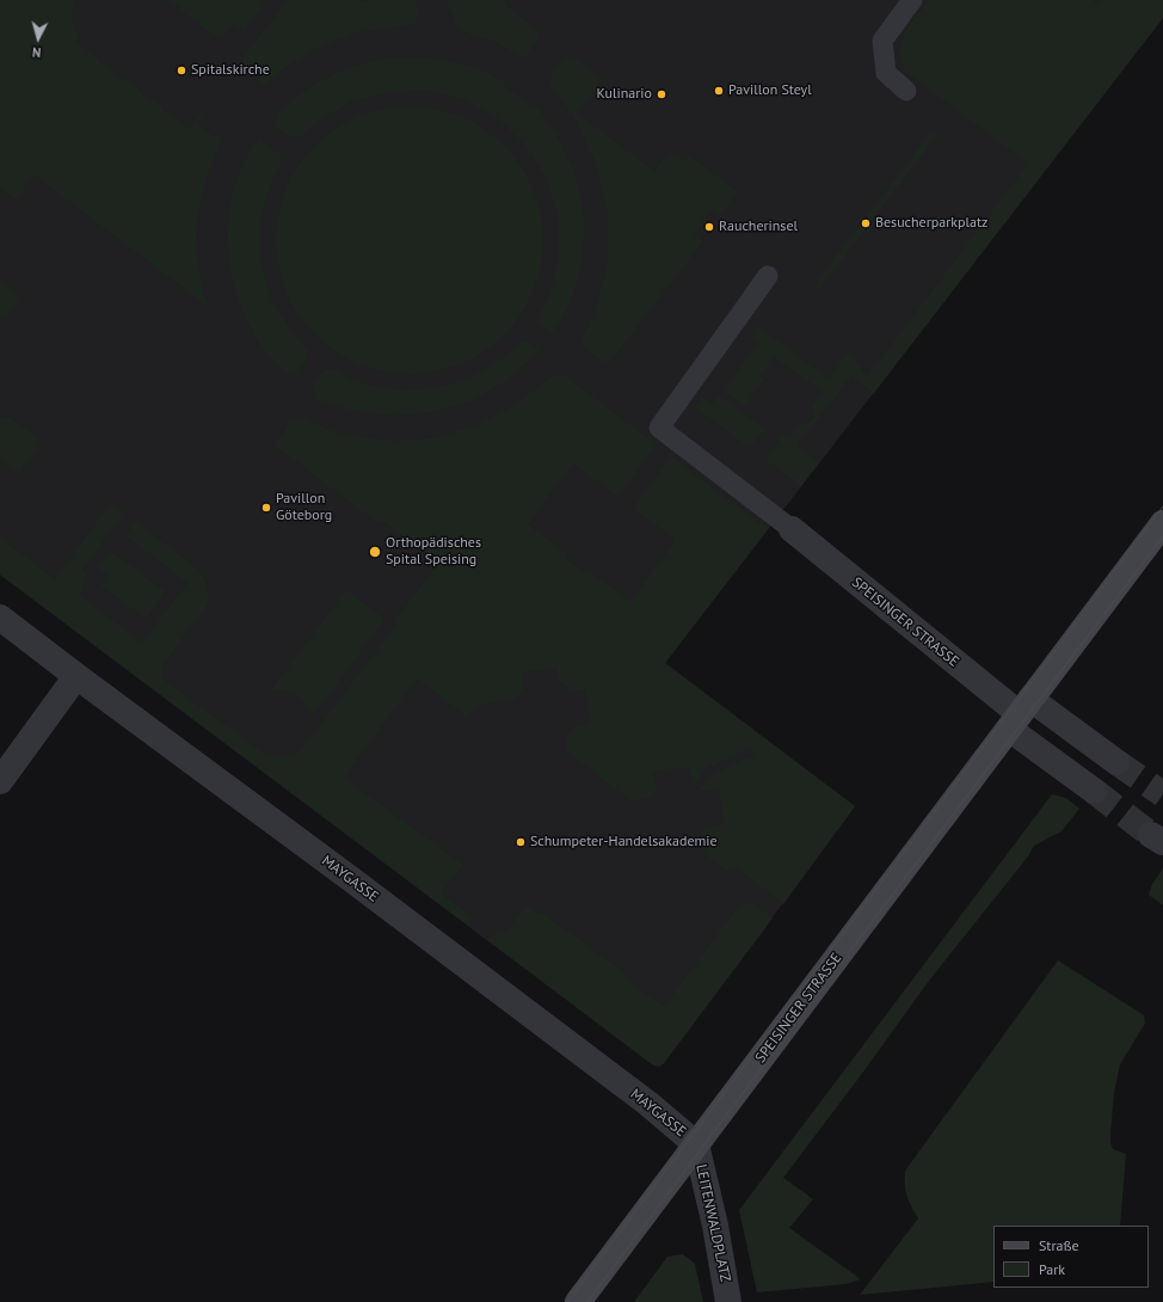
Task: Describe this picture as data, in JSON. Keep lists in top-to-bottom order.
{
  "streets": {
    "main road": ["SPEISINGER STRASSE"],
    "street": ["MAYGASSE", "LEITENWALDPLATZ"]
  },
  "crossings": [
    ["SPEISINGER STRASSE", "MAYGASSE"],
    ["SPEISINGER STRASSE", "LEITENWALDPLATZ"],
    ["MAYGASSE", "LEITENWALDPLATZ"]
  ],
  "places": [
    "Spitalskirche",
    "Pavillon Steyl",
    "Kulinario",
    "Besucherparkplatz",
    "Raucherinsel",
    "Pavillon Göteborg",
    "Orthopädisches Spital Speising",
    "Schumpeter-Handelsakademie"
  ],
  "legend": ["Straße", "Park"],
  "north": "bottom"
}
